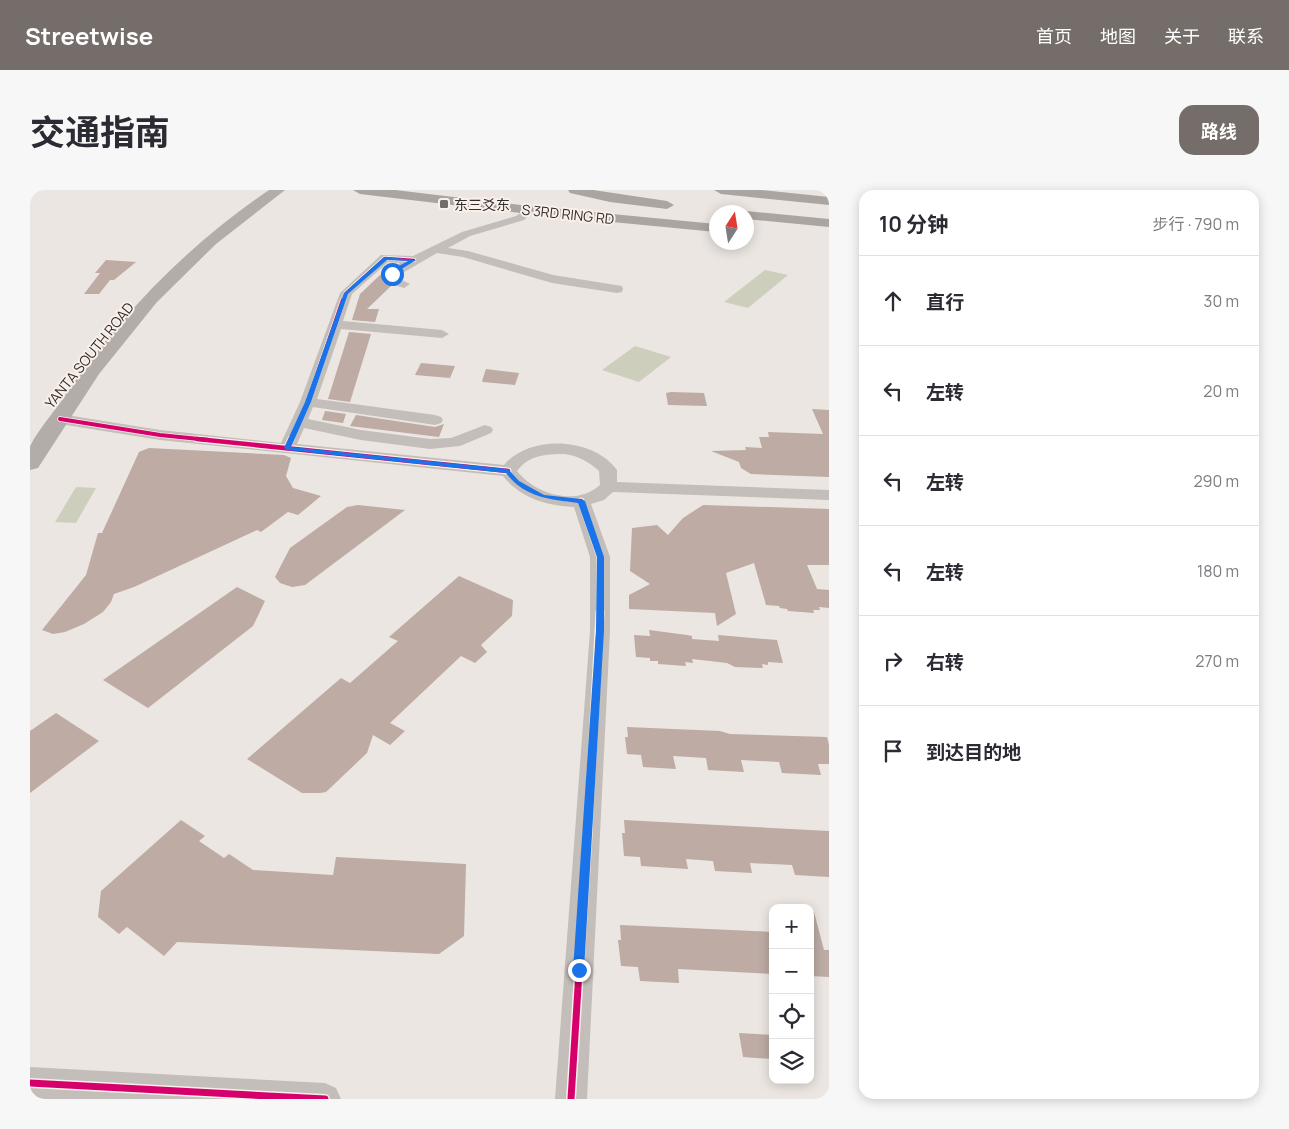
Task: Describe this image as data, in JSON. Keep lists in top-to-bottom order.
{
  "streets": {
    "highway": ["S 3RD RING RD"],
    "main road": ["YANTA SOUTH ROAD"]
  },
  "places": {
    "transit": ["东三爻东"]
  },
  "north": "top",
  "page": {
    "header": "Streetwise",
    "nav": [
      "首页",
      "地图",
      "关于",
      "联系"
    ],
    "title": "交通指南",
    "buttons": "路线",
    "heading": ["10 分钟", "步行 · 790 m"],
    "list": [
      ["直行", "30 m"],
      ["左转", "20 m"],
      ["左转", "290 m"],
      ["左转", "180 m"],
      ["右转", "270 m"],
      "到达目的地"
    ],
    "map_buttons": ["+", "−"]
  }
}
